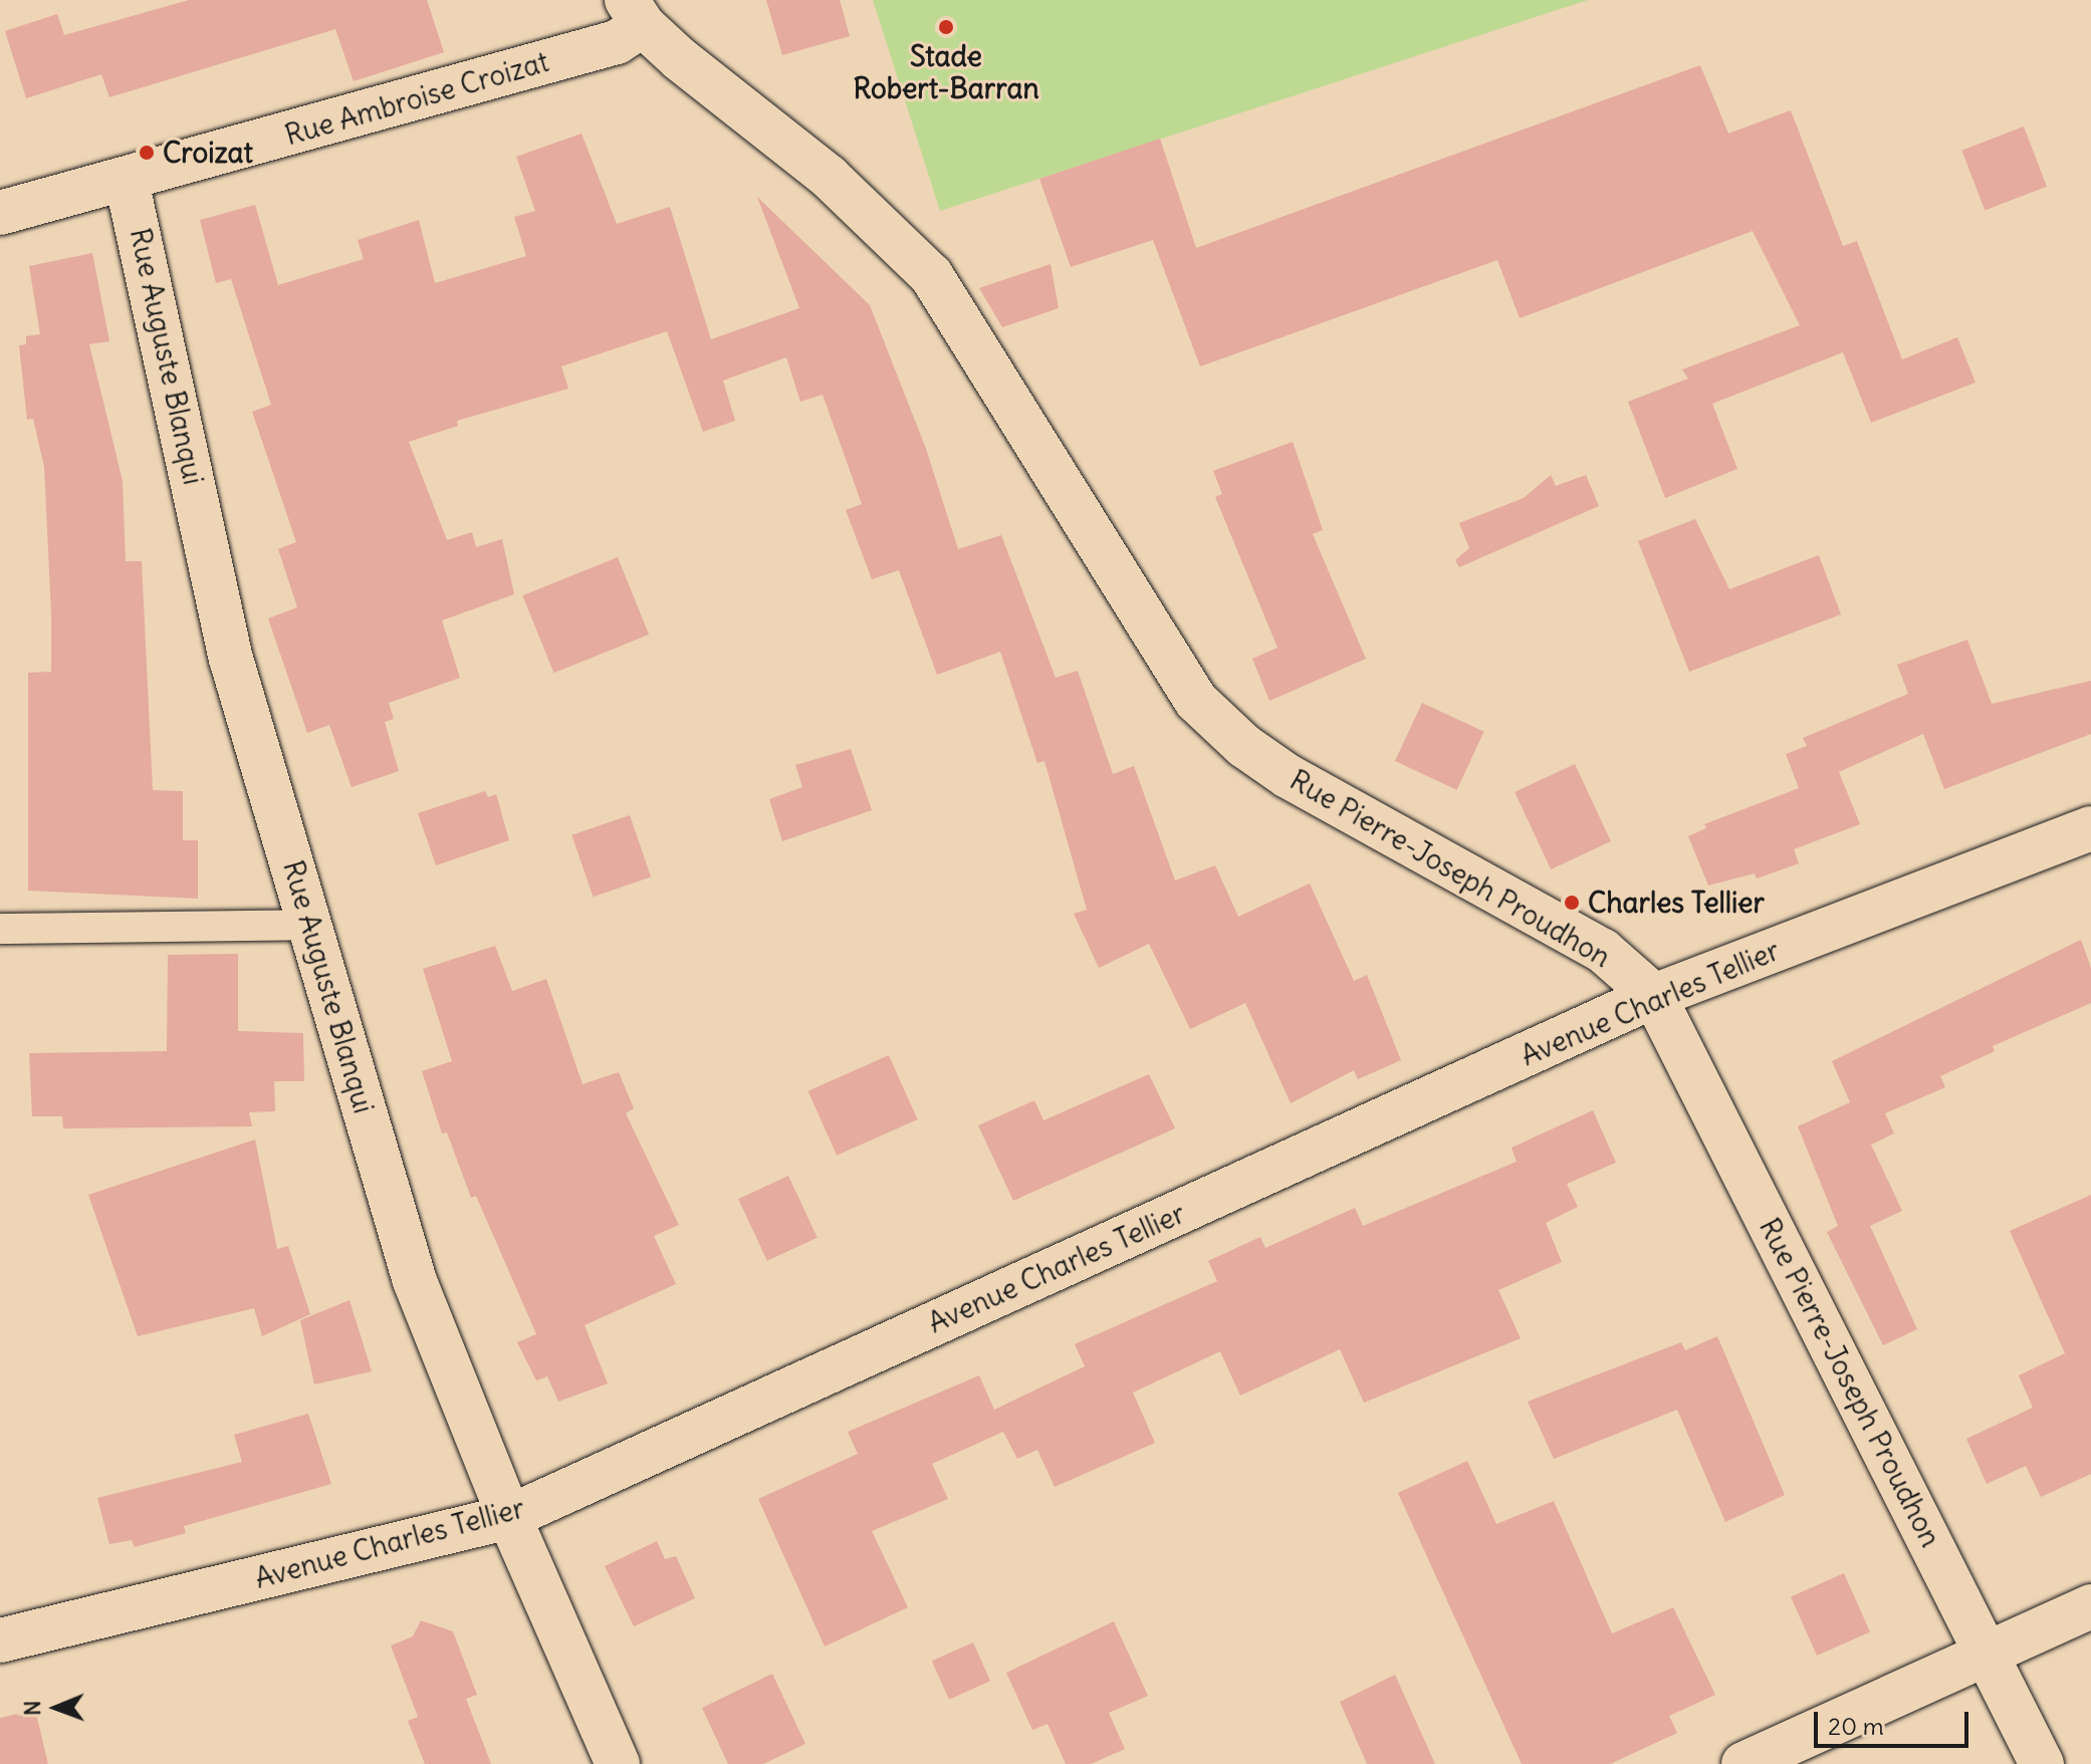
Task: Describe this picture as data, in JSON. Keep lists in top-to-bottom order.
{
  "streets": {
    "street": [
      "Rue Ambroise Croizat",
      "Rue Auguste Blanqui",
      "Rue Pierre-Joseph Proudhon",
      "Avenue Charles Tellier"
    ]
  },
  "crossings": [
    ["Rue Ambroise Croizat", "Rue Auguste Blanqui"],
    ["Rue Ambroise Croizat", "Rue Pierre-Joseph Proudhon"],
    ["Rue Auguste Blanqui", "Avenue Charles Tellier"],
    ["Rue Pierre-Joseph Proudhon", "Avenue Charles Tellier"]
  ],
  "places": ["Stade Robert-Barran", "Croizat", "Charles Tellier"],
  "scale_bar": "20 m",
  "north": "left"
}
